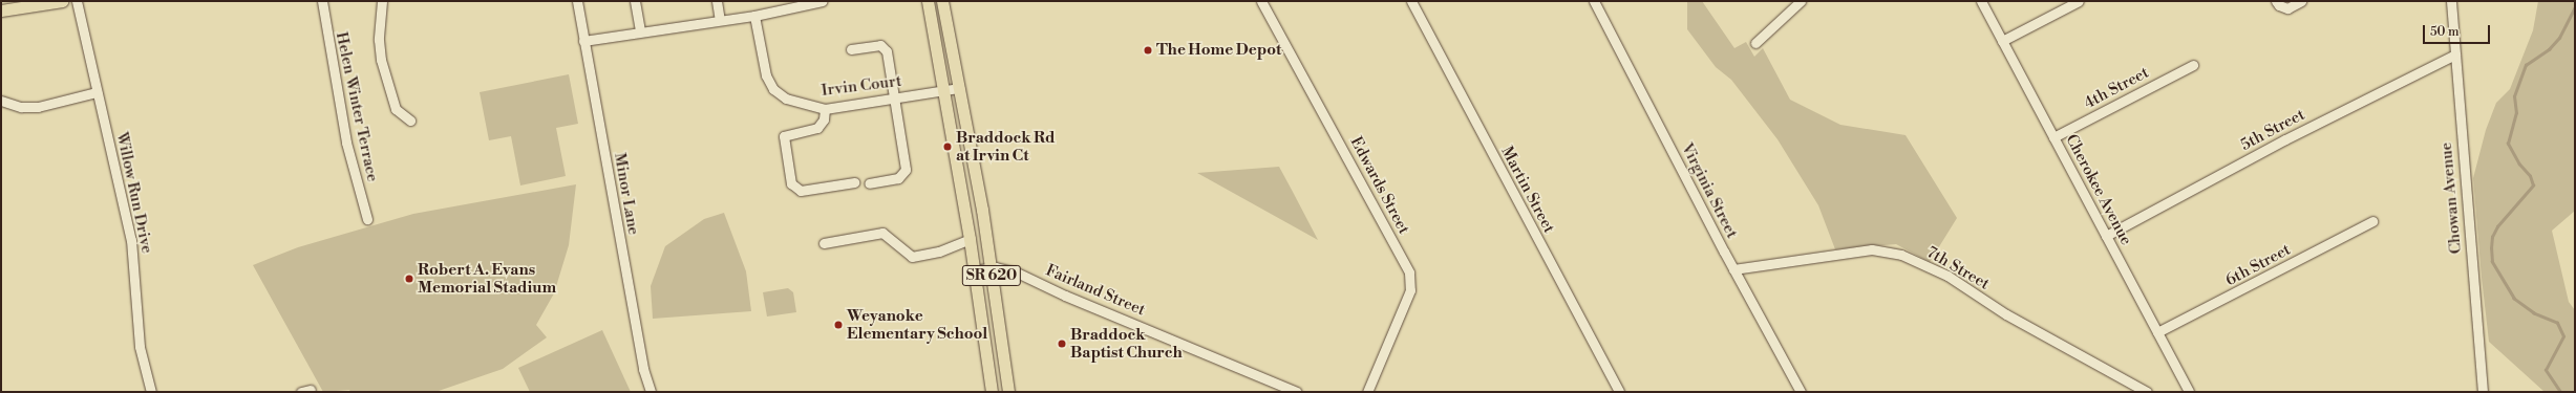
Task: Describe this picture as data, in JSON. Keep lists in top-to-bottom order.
{
  "streets": {
    "main road": ["SR 620"],
    "street": [
      "Irvin Court",
      "4th Street",
      "Helen Winter Terrace",
      "5th Street",
      "Edwards Street",
      "Martin Street",
      "Cherokee Avenue",
      "Virginia Street",
      "Willow Run Drive",
      "Minor Lane",
      "Chowan Avenue",
      "6th Street",
      "7th Street",
      "Fairland Street"
    ]
  },
  "crossings": [
    ["Irvin Court", "SR 620"],
    ["4th Street", "Cherokee Avenue"],
    ["5th Street", "Cherokee Avenue"],
    ["5th Street", "Chowan Avenue"],
    ["Cherokee Avenue", "6th Street"],
    ["Virginia Street", "7th Street"],
    ["SR 620", "Fairland Street"]
  ],
  "places": [
    "The Home Depot",
    "Braddock Rd at Irvin Ct",
    "Robert A. Evans Memorial Stadium",
    "Weyanoke Elementary School",
    "Braddock Baptist Church"
  ],
  "scale_bar": "50 m"
}
